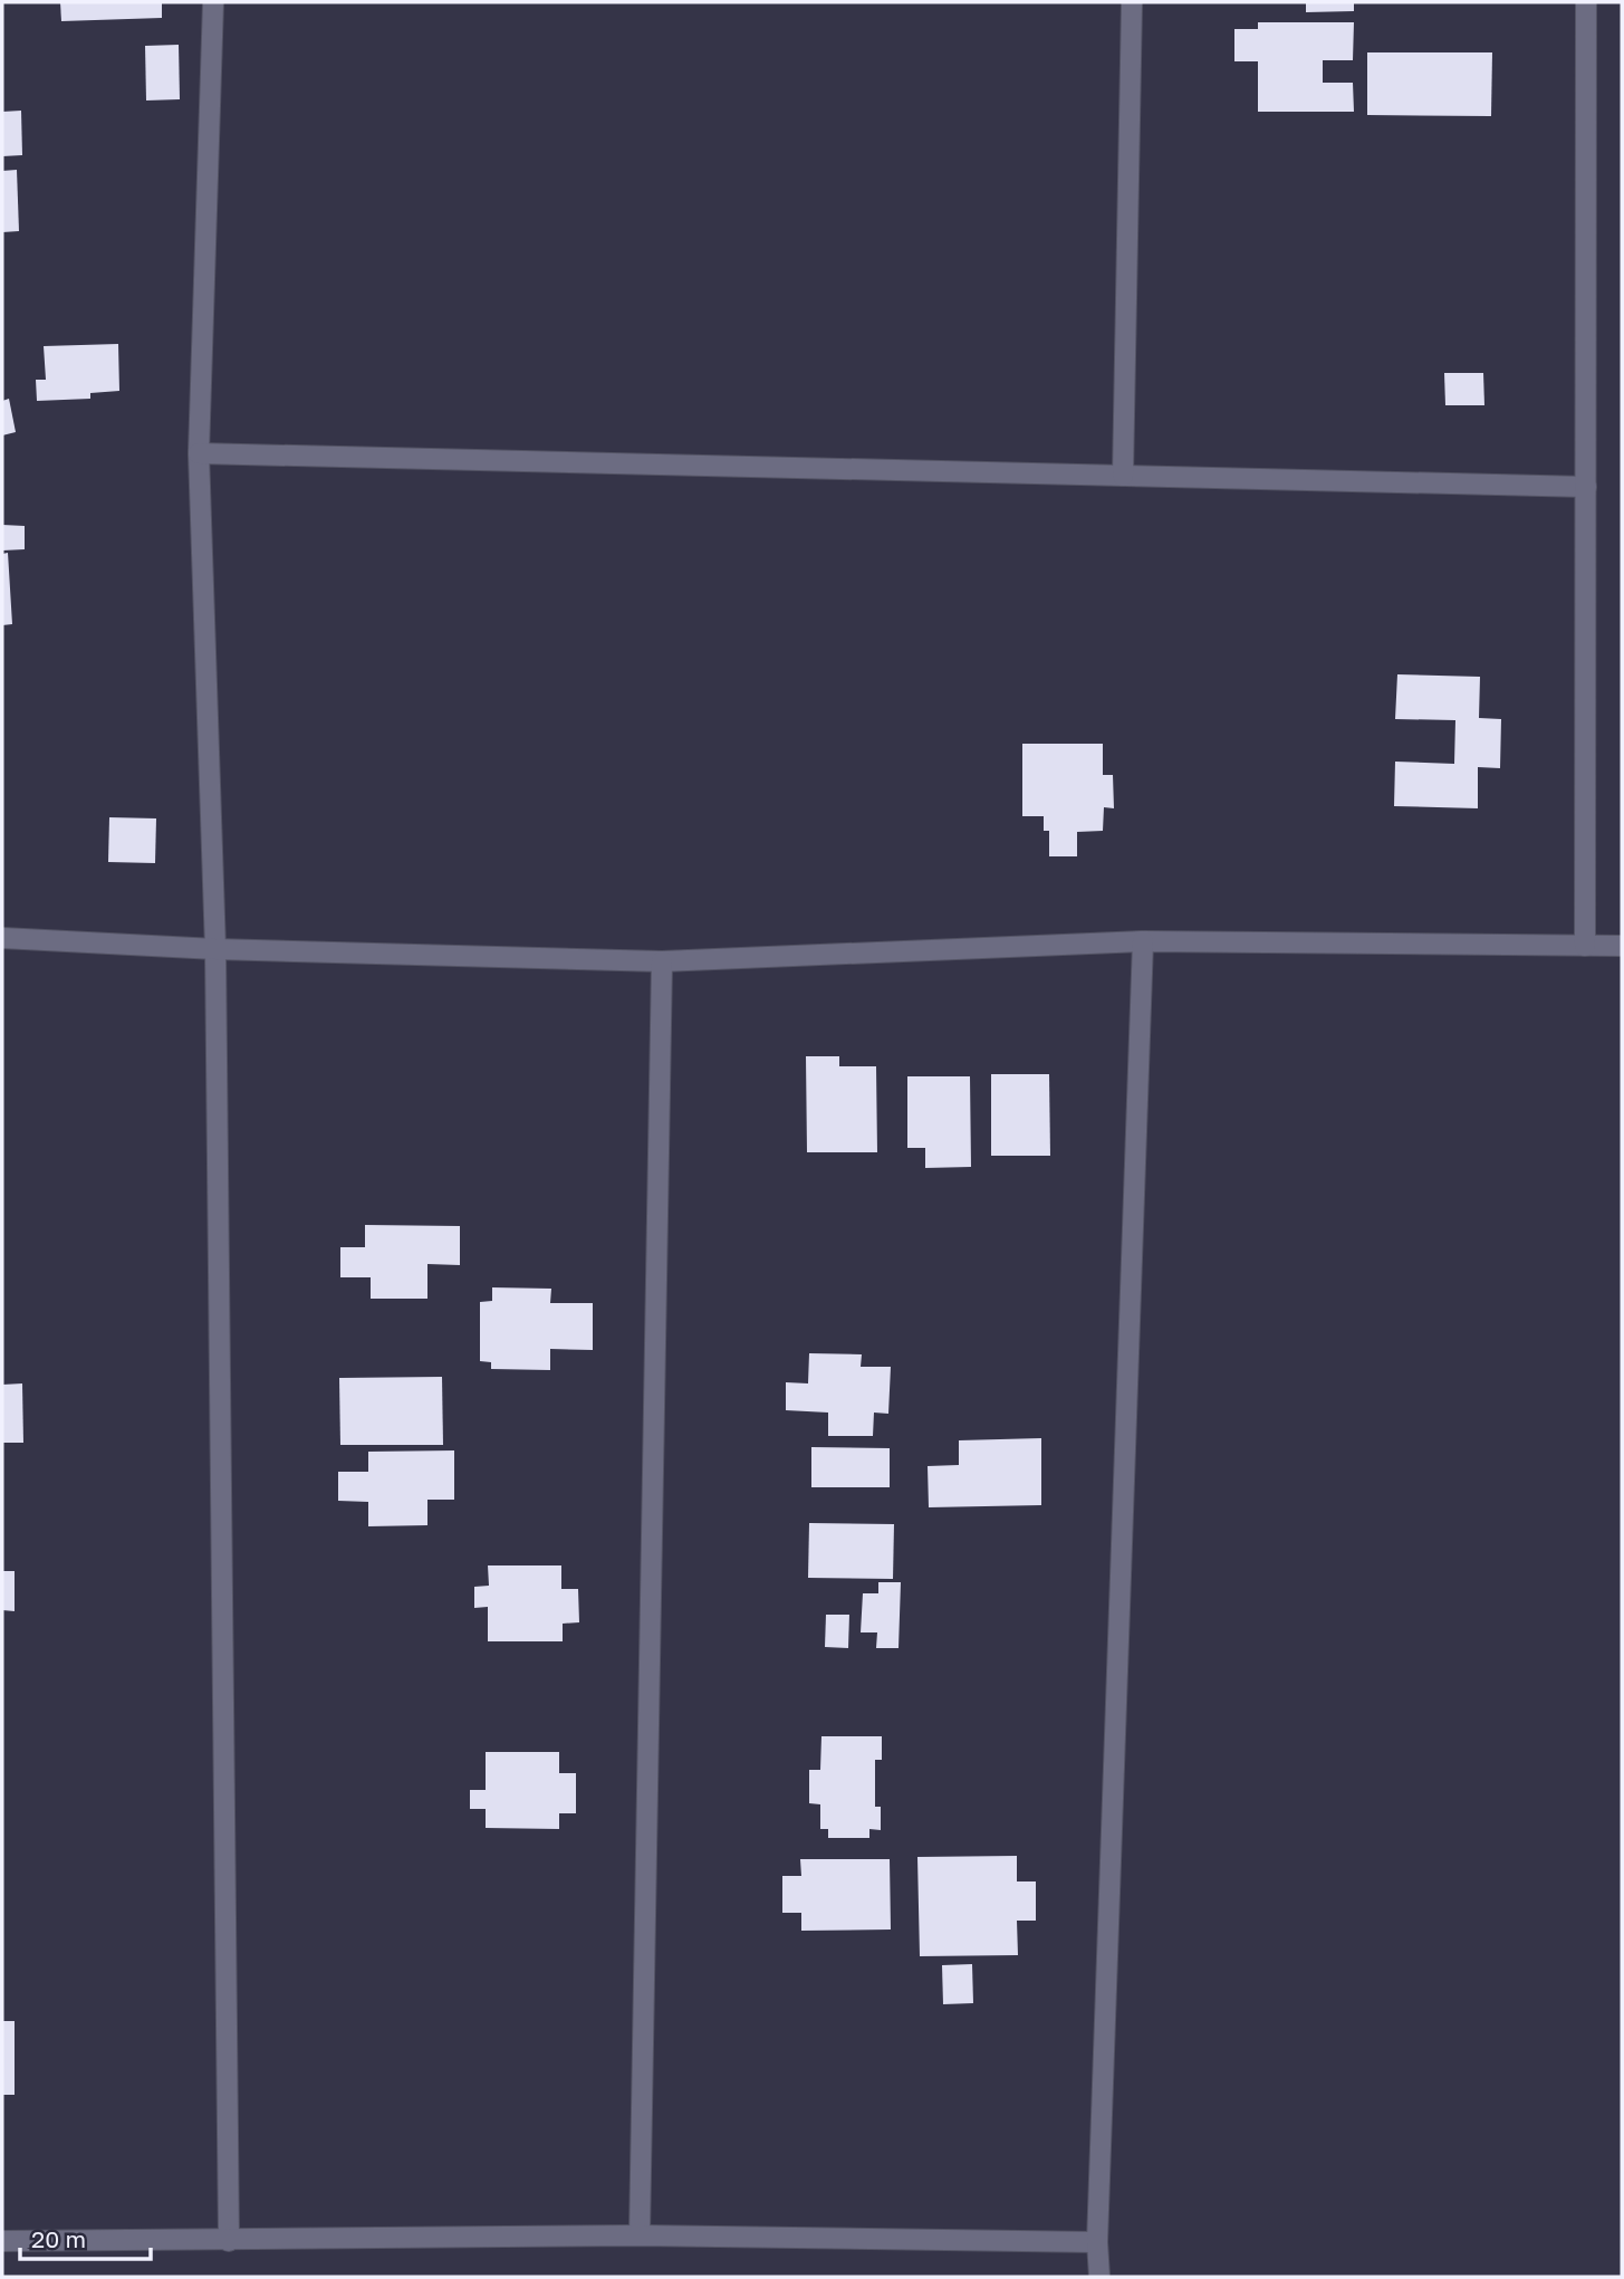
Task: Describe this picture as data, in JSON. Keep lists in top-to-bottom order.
{
  "scale_bar": "20 m"
}
